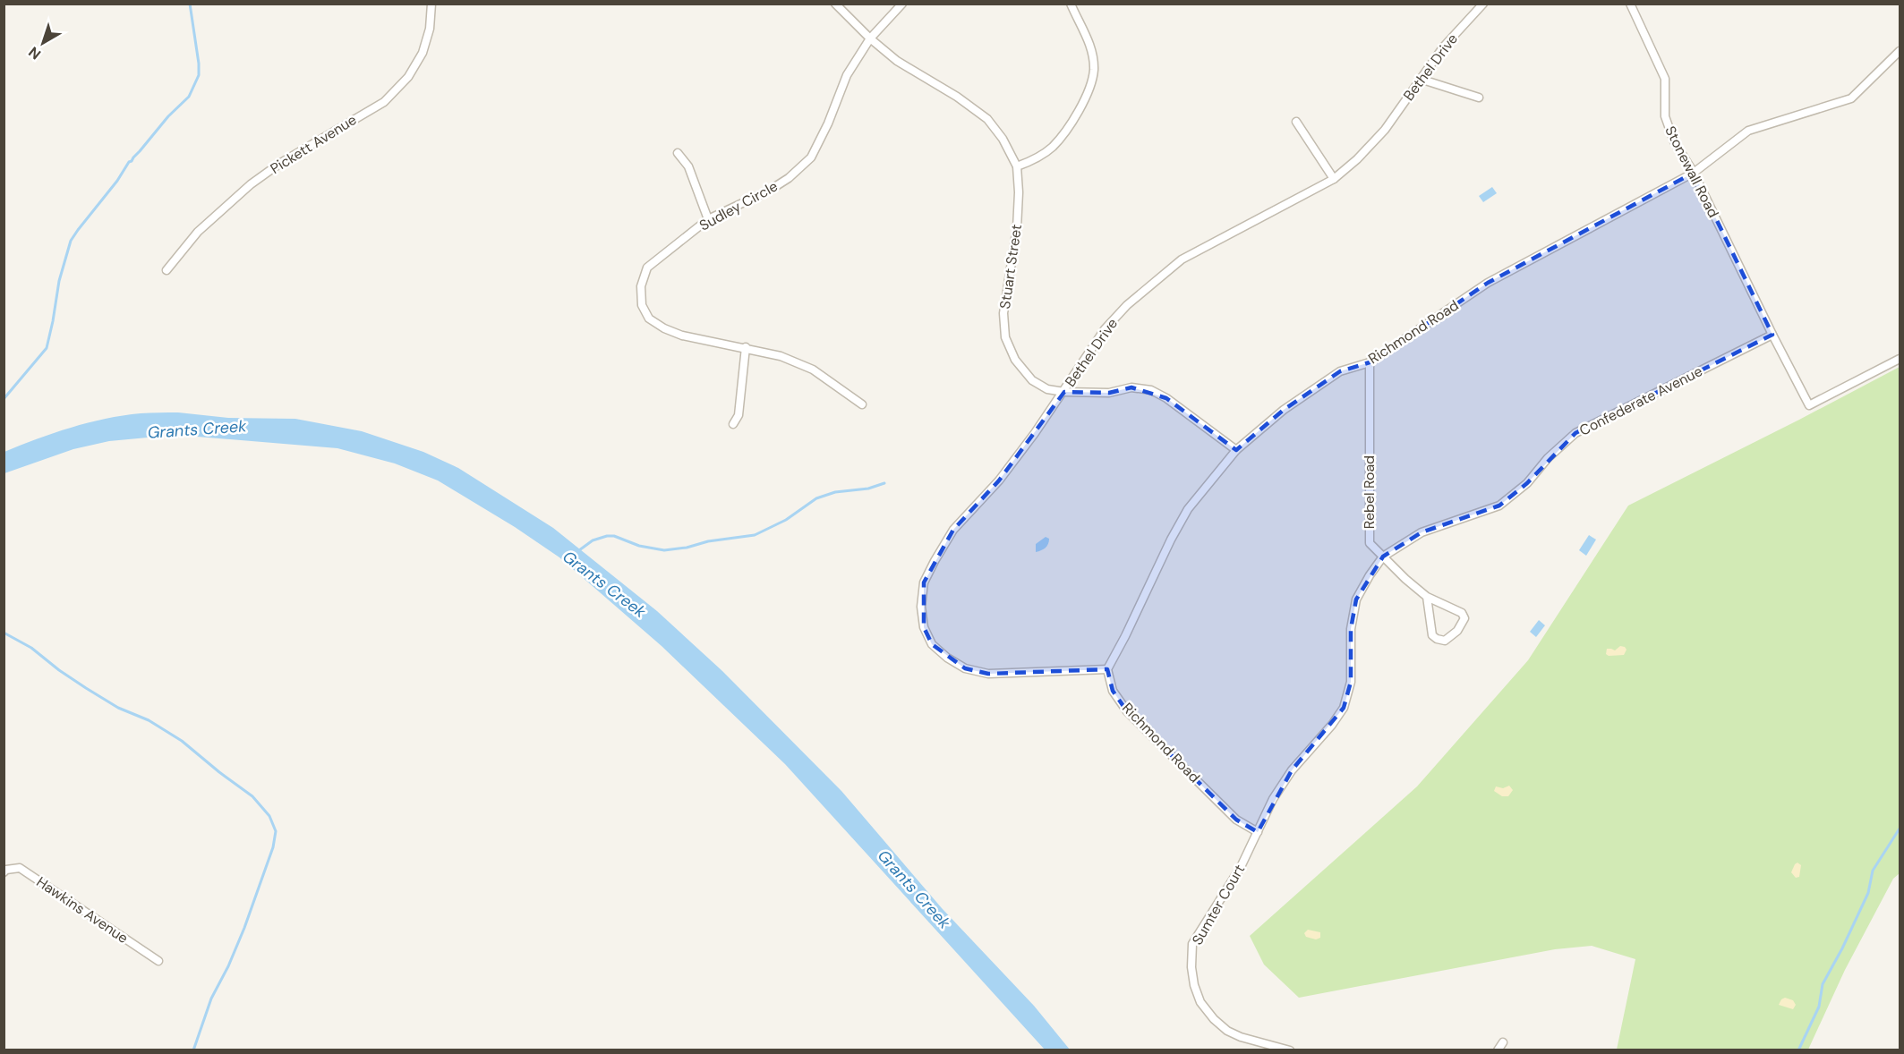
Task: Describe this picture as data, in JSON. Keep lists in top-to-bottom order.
{
  "streets": {
    "street": [
      "Bethel Drive",
      "Pickett Avenue",
      "Stonewall Road",
      "Sudley Circle",
      "Stuart Street",
      "Richmond Road",
      "Confederate Avenue",
      "Rebel Road",
      "Sumter Court",
      "Hawkins Avenue"
    ]
  },
  "crossings": [
    ["Bethel Drive", "Stuart Street"],
    ["Bethel Drive", "Richmond Road"],
    ["Stonewall Road", "Richmond Road"],
    ["Stonewall Road", "Confederate Avenue"],
    ["Sudley Circle", "Stuart Street"],
    ["Stuart Street", "Richmond Road"],
    ["Richmond Road", "Confederate Avenue"],
    ["Richmond Road", "Rebel Road"],
    ["Richmond Road", "Sumter Court"],
    ["Confederate Avenue", "Rebel Road"],
    ["Confederate Avenue", "Sumter Court"]
  ],
  "water": ["Grants Creek"],
  "north": "bottom left"
}
